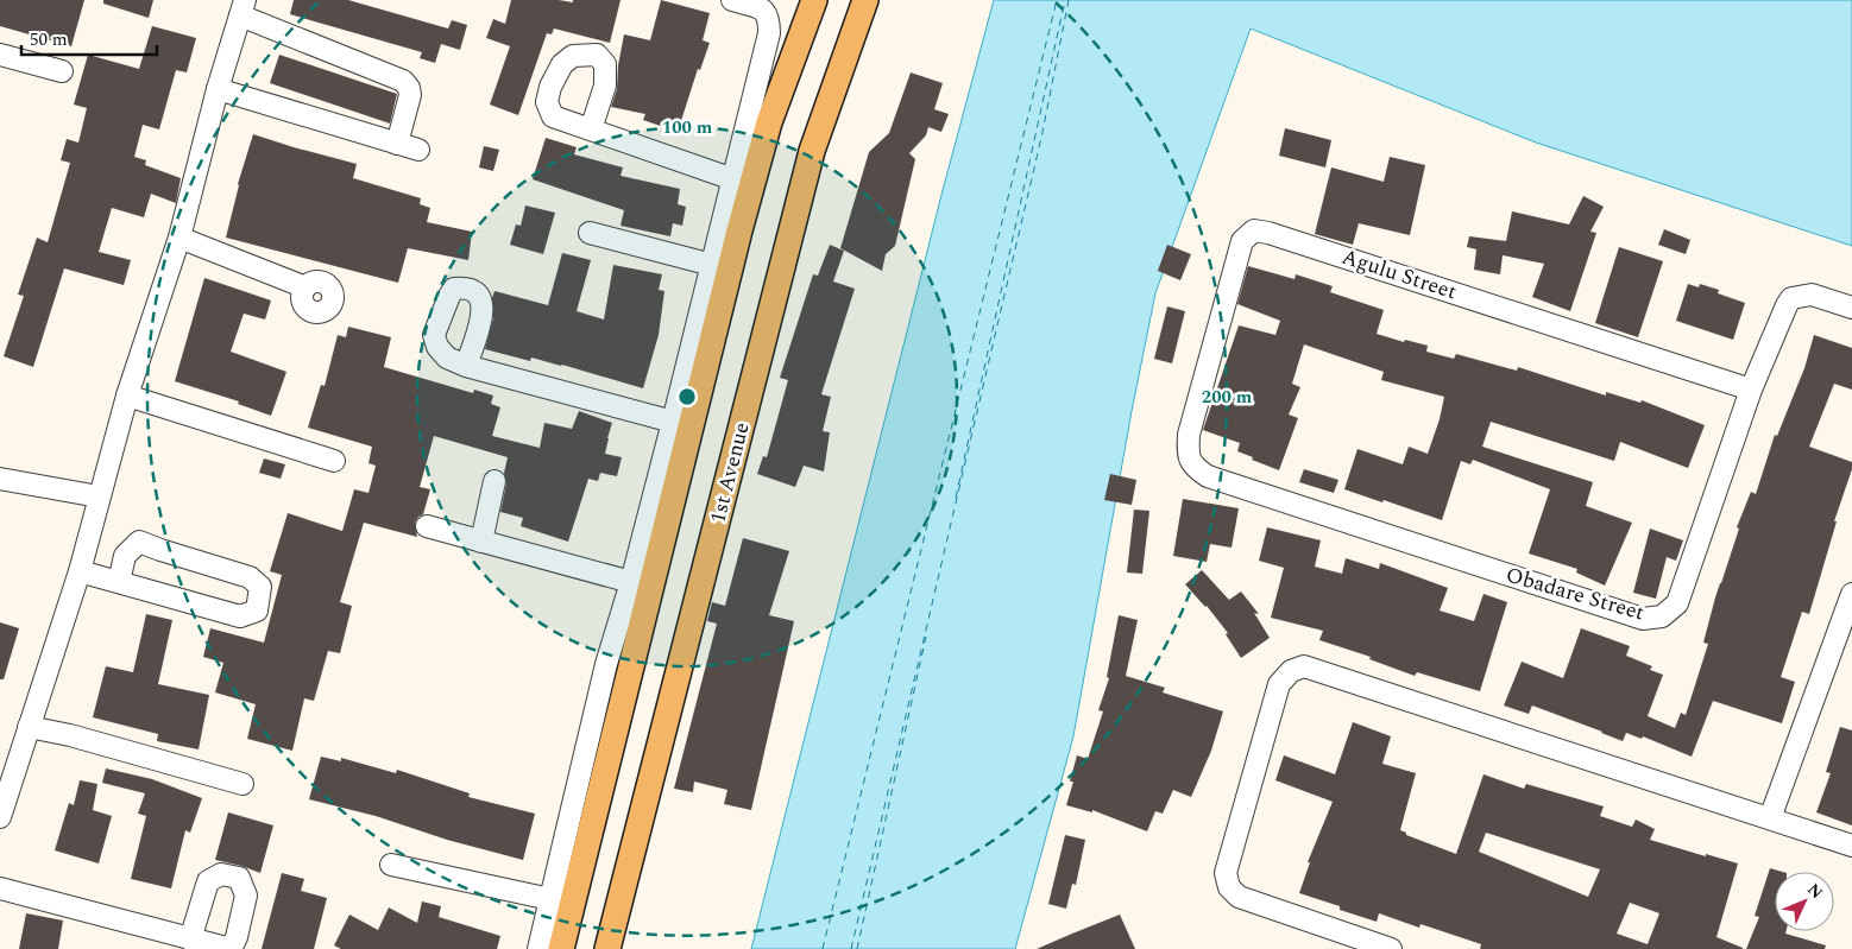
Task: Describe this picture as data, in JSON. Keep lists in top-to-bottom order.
{
  "streets": {
    "main road": ["1st Avenue"],
    "street": ["Agulu Street", "Obadare Street"]
  },
  "crossings": [
    ["Agulu Street", "Obadare Street"]
  ],
  "scale_bar": "50 m",
  "north": "top right",
  "rings": ["100 m", "200 m"]
}
